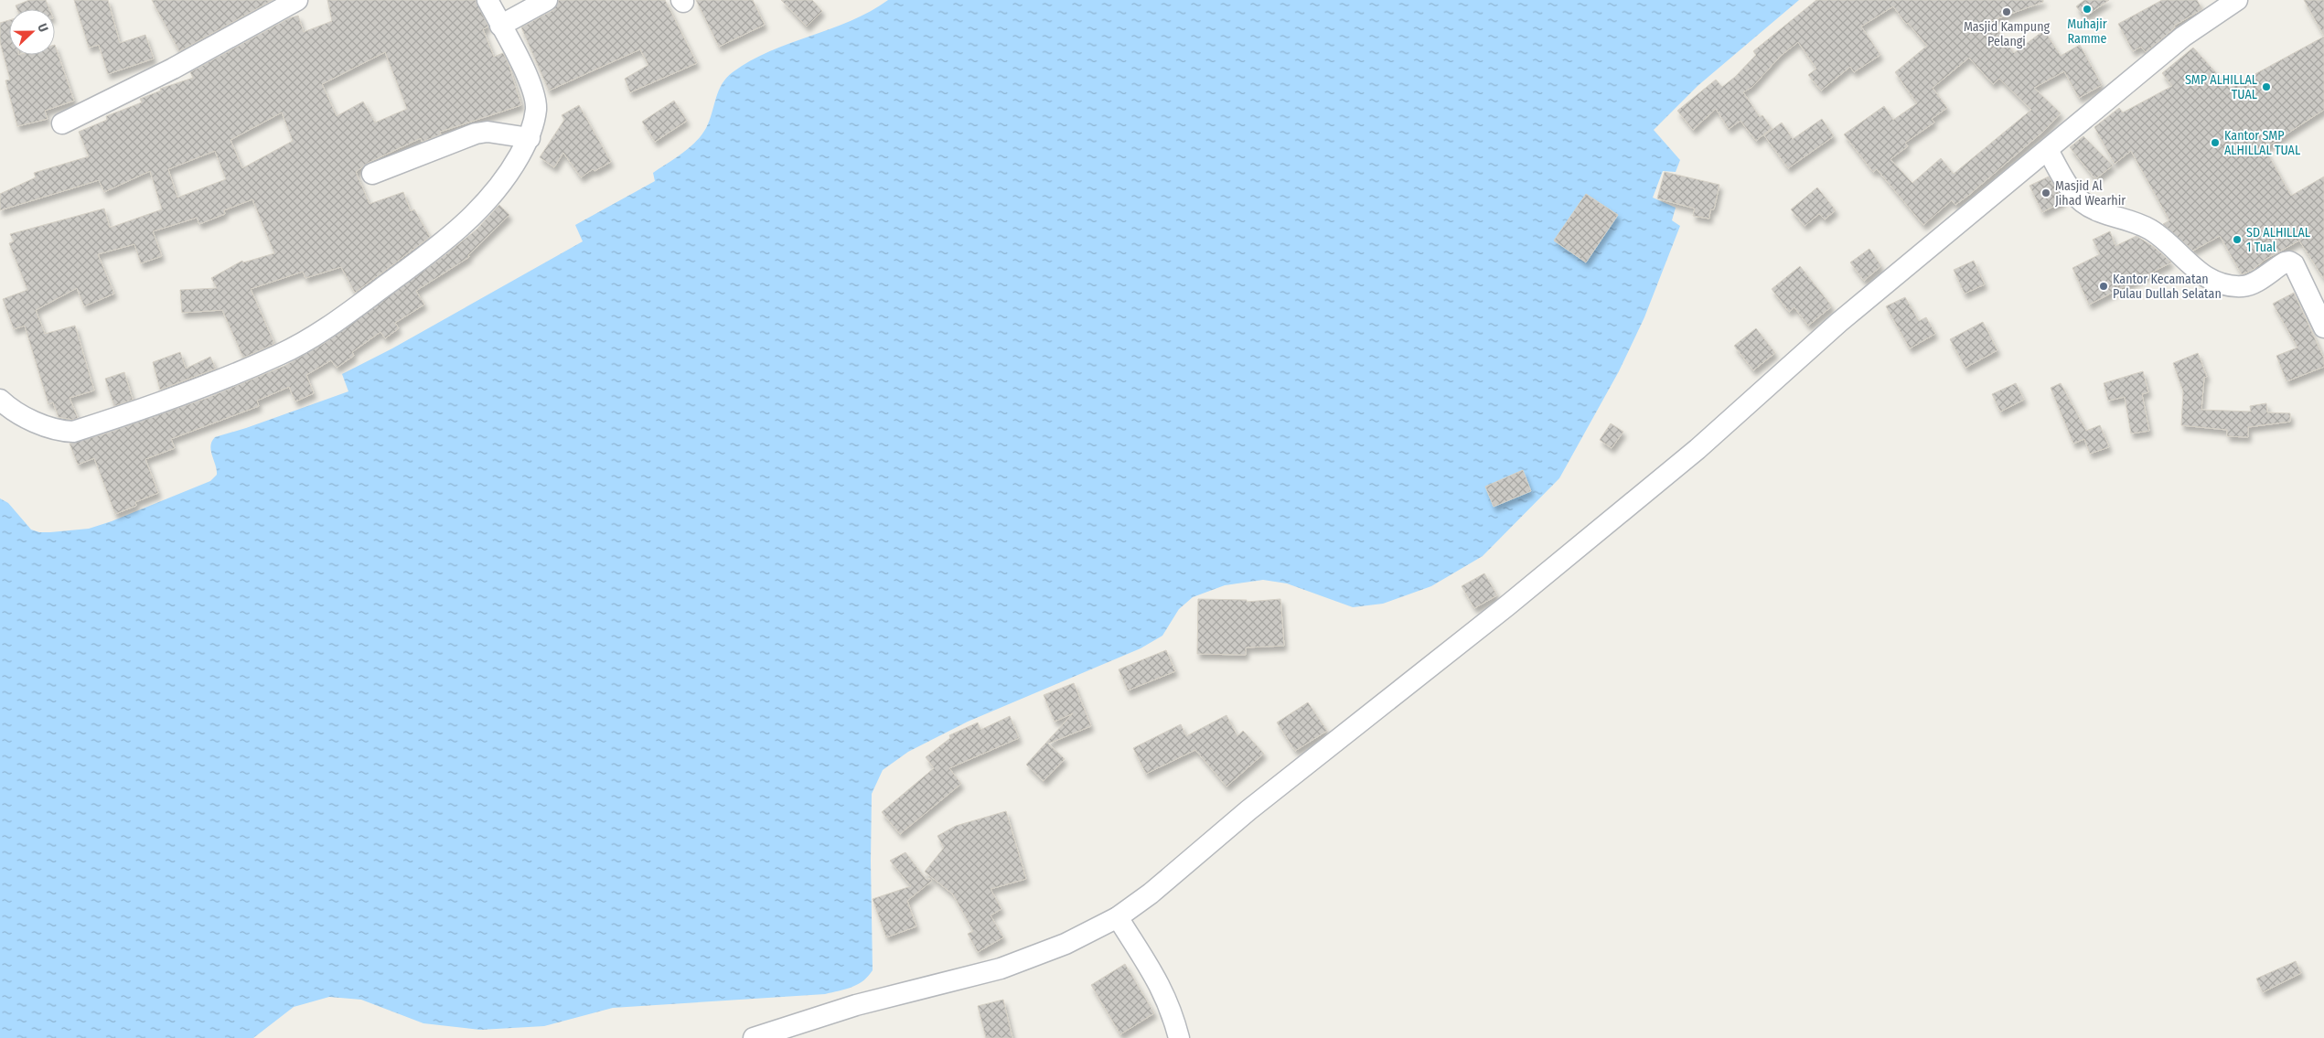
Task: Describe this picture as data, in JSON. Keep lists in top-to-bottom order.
{
  "places": [
    "Muhajir Ramme",
    "Masjid Kampung Pelangi",
    "SMP ALHILLAL TUAL",
    "Kantor SMP ALHILLAL TUAL",
    "Masjid Al Jihad Wearhir",
    "SD ALHILLAL 1 Tual",
    "Kantor Kecamatan Pulau Dullah Selatan"
  ],
  "north": "right"
}
